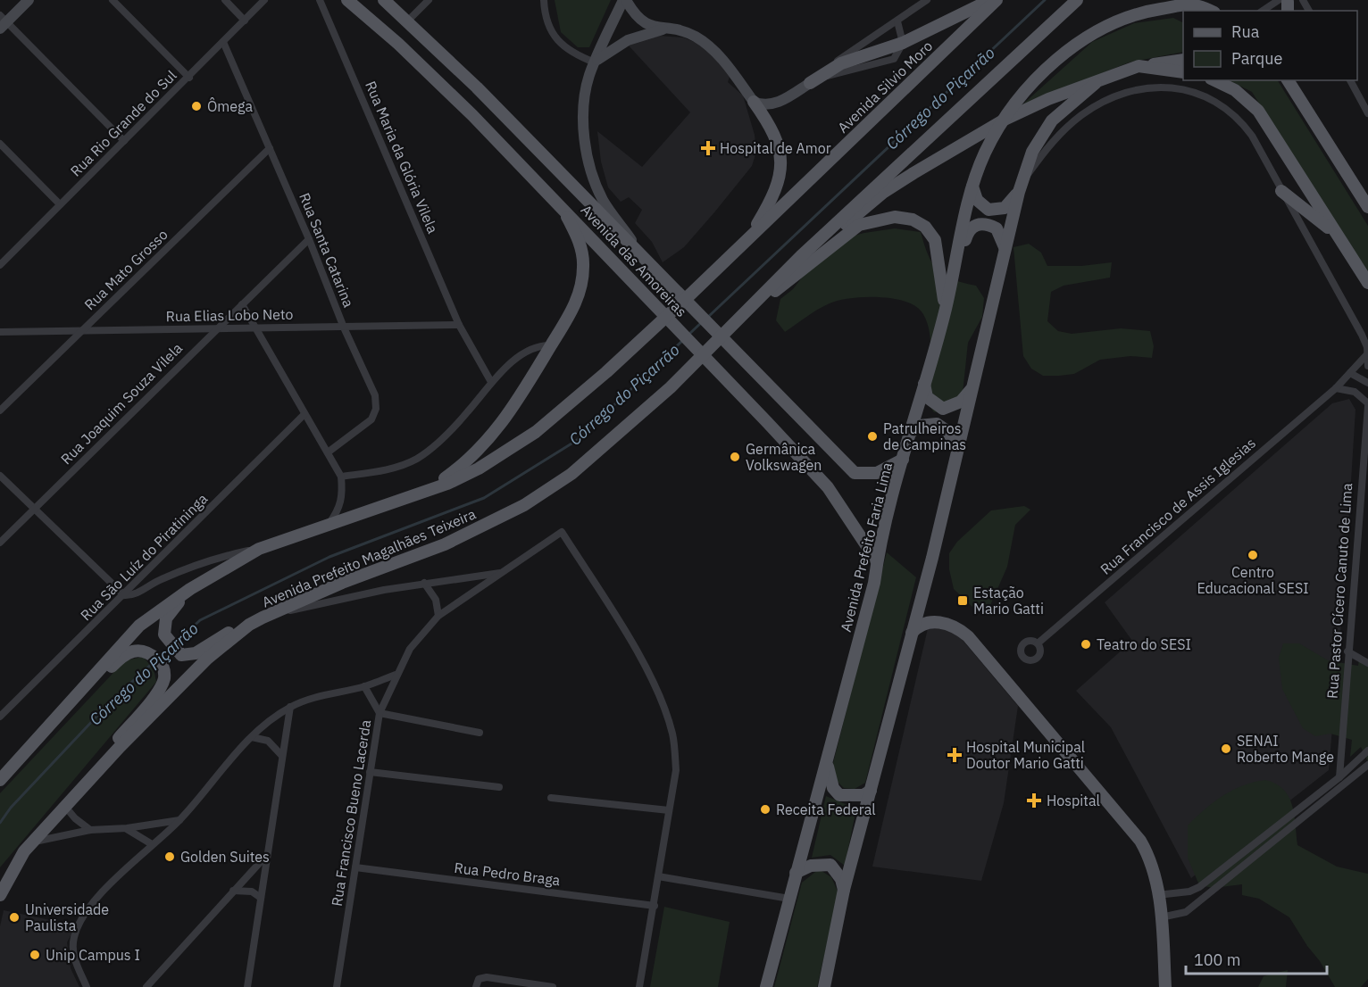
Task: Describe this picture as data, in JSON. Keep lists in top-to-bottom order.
{
  "streets": {
    "main road": [
      "Avenida Silvio Moro",
      "Avenida das Amoreiras",
      "Avenida Prefeito Faria Lima",
      "Avenida Prefeito Magalhães Teixeira"
    ],
    "street": [
      "Rua Rio Grande do Sul",
      "Rua Maria da Glória Vilela",
      "Rua Santa Catarina",
      "Rua Mato Grosso",
      "Rua Elias Lobo Neto",
      "Rua Joaquim Souza Vilela",
      "Rua Francisco de Assis Iglesias",
      "Rua São Luíz do Piratininga",
      "Rua Pastor Cícero Canuto de Lima",
      "Rua Francisco Bueno Lacerda",
      "Rua Pedro Braga"
    ]
  },
  "crossings": [
    ["Rua Rio Grande do Sul", "Rua Santa Catarina"],
    ["Rua Maria da Glória Vilela", "Rua Elias Lobo Neto"],
    ["Rua Santa Catarina", "Rua Mato Grosso"],
    ["Rua Santa Catarina", "Rua Elias Lobo Neto"],
    ["Rua Santa Catarina", "Rua Joaquim Souza Vilela"],
    ["Avenida das Amoreiras", "Avenida Prefeito Faria Lima"],
    ["Rua Mato Grosso", "Rua Elias Lobo Neto"],
    ["Rua Elias Lobo Neto", "Rua Joaquim Souza Vilela"],
    ["Rua Francisco de Assis Iglesias", "Rua Pastor Cícero Canuto de Lima"],
    ["Avenida Prefeito Faria Lima", "Avenida Prefeito Magalhães Teixeira"],
    ["Rua Francisco Bueno Lacerda", "Rua Pedro Braga"]
  ],
  "water": ["Córrego do Piçarrão"],
  "places": {
    "other": [
      "Ômega",
      "Patrulheiros de Campinas",
      "Germânica Volkswagen",
      "Centro Educacional SESI",
      "Teatro do SESI",
      "SENAI Roberto Mange",
      "Receita Federal",
      "Golden Suites",
      "Universidade Paulista",
      "Unip Campus I"
    ],
    "health": ["Hospital de Amor", "Hospital Municipal Doutor Mario Gatti", "Hospital"],
    "transit": ["Estação Mario Gatti"]
  },
  "legend": ["Rua", "Parque"],
  "scale_bar": "100 m"
}
